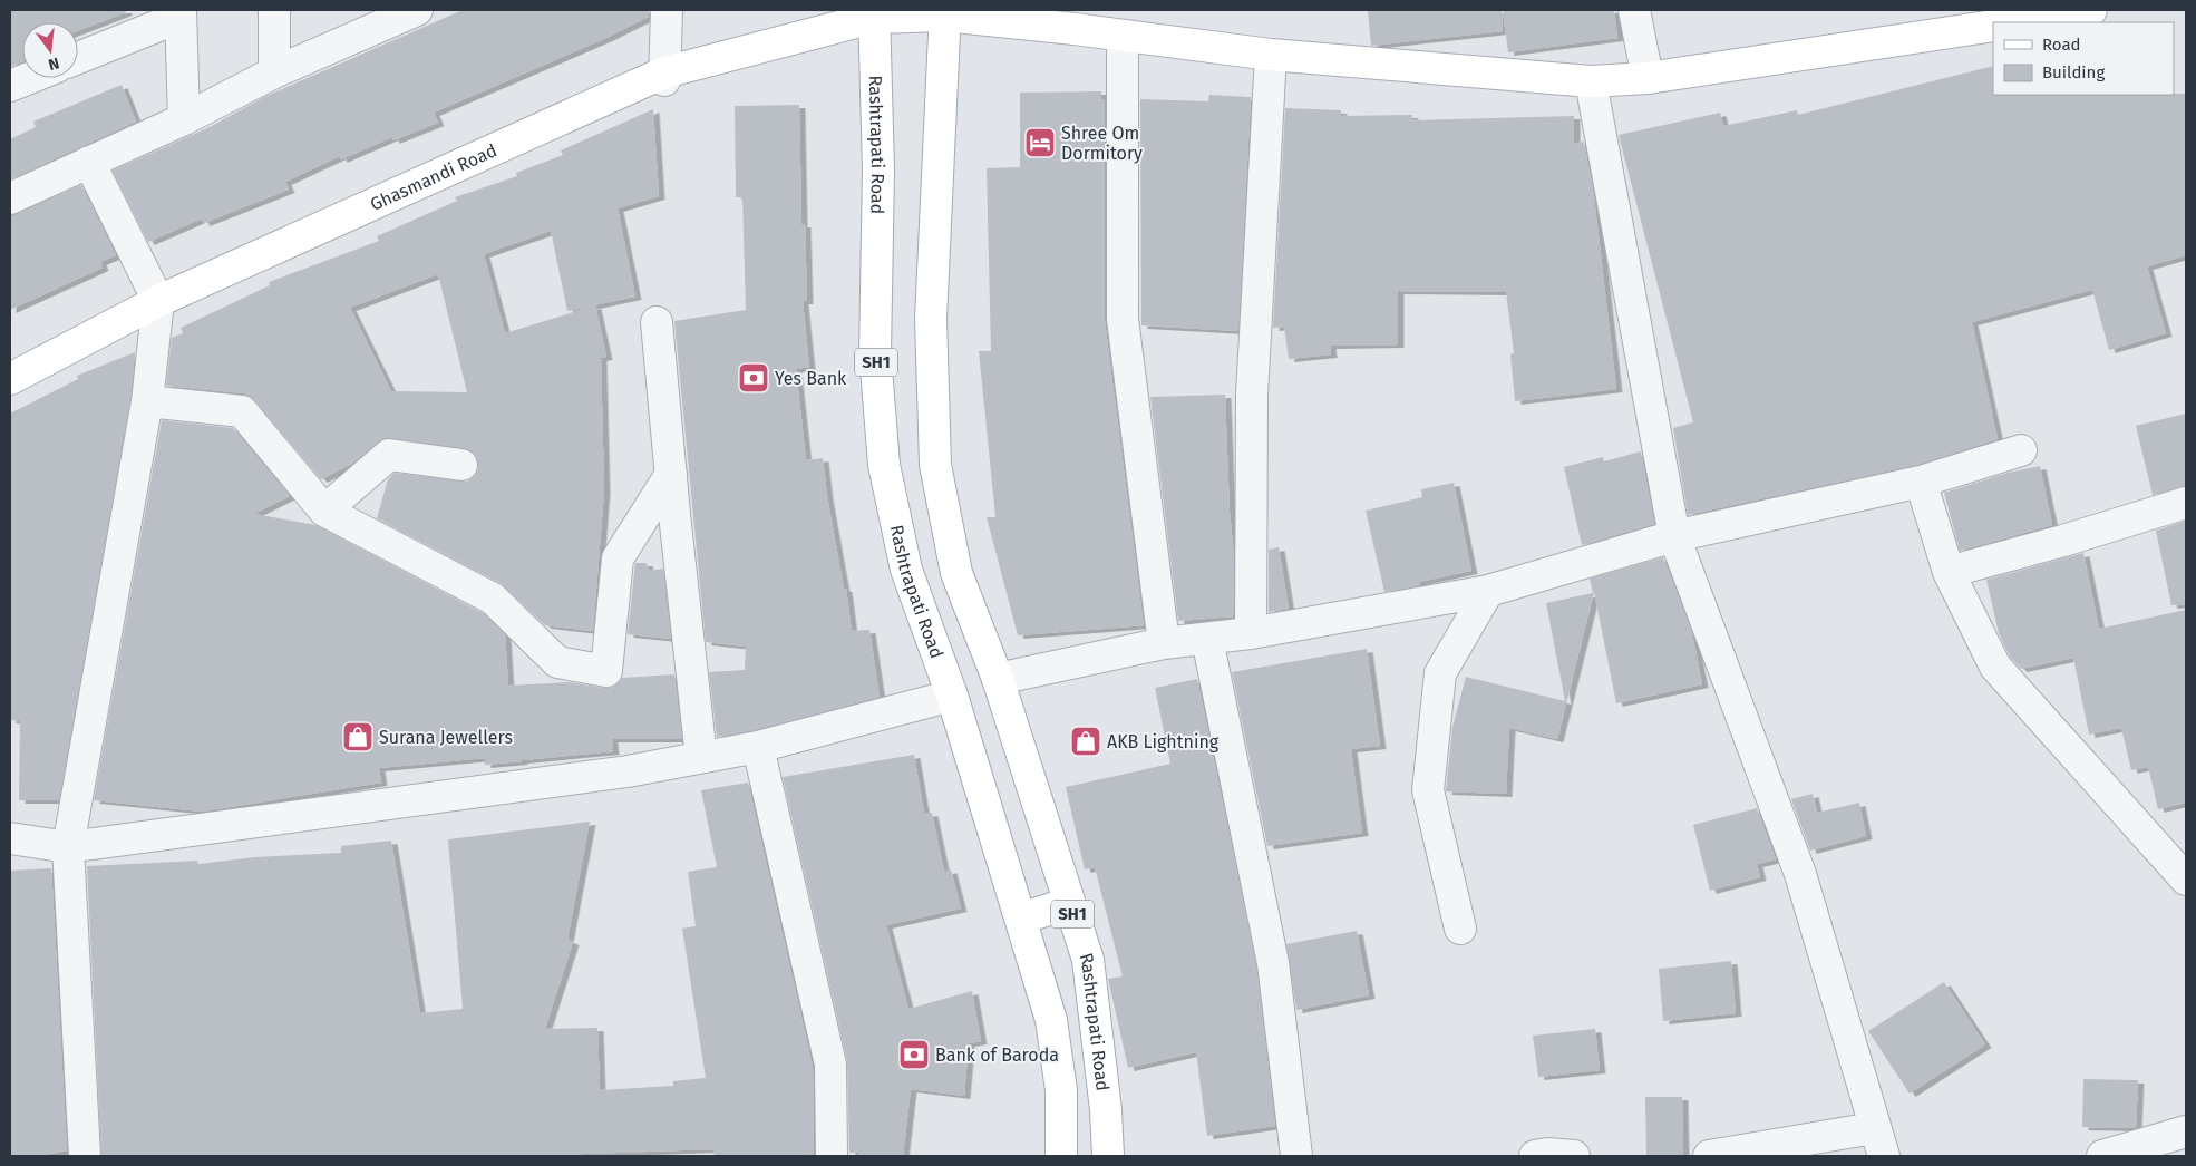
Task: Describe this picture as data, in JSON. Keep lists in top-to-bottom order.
{
  "streets": {
    "main road": ["Rashtrapati Road", "Ghasmandi Road", "SH1"]
  },
  "crossings": [
    ["Rashtrapati Road", "Ghasmandi Road"]
  ],
  "places": {
    "hotel": ["Shree Om Dormitory"],
    "bank": ["Yes Bank", "Bank of Baroda"],
    "shop": ["Surana Jewellers", "AKB Lightning"]
  },
  "legend": ["Road", "Building"],
  "north": "bottom"
}
